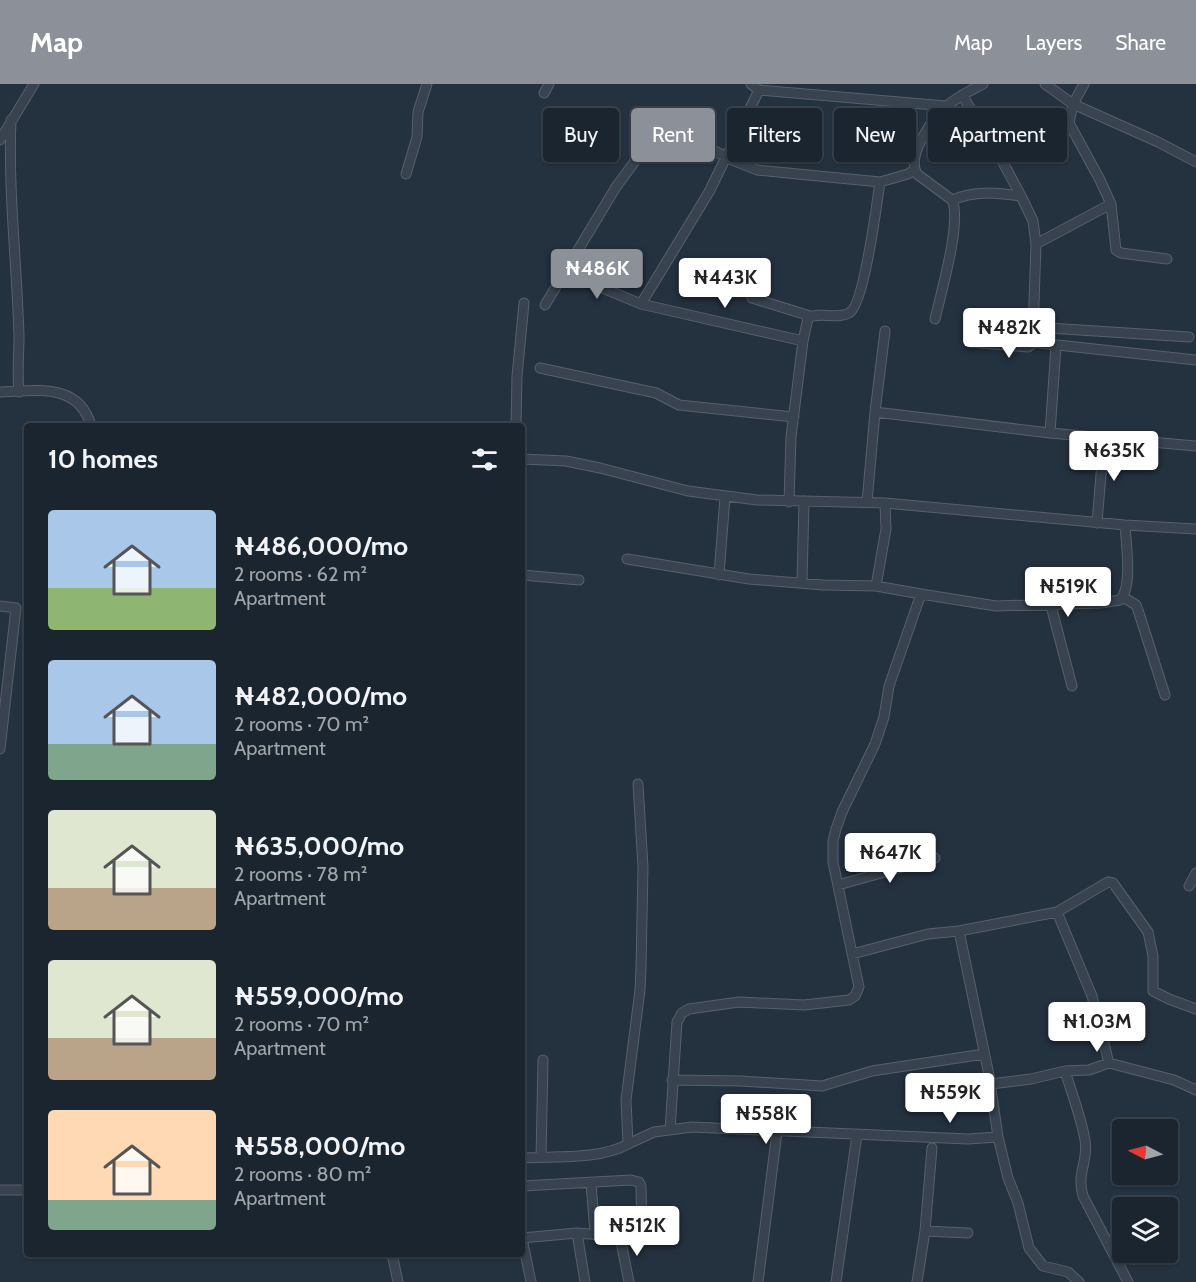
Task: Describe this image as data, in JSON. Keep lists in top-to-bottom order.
{
  "north": "left",
  "page": {
    "header": "Map",
    "nav": ["Map", "Layers", "Share"],
    "chip": [
      "Buy",
      "Rent",
      "Filters",
      "New",
      "Apartment"
    ],
    "price": [
      "₦486K",
      "₦443K",
      "₦482K",
      "₦635K",
      "₦519K",
      "₦647K",
      "₦1.03M",
      "₦559K",
      "₦558K",
      "₦512K"
    ],
    "heading": "10 homes",
    "list": [
      {
        "name": "₦486,000/mo",
        "note": "2 rooms · 62 m² · Apartment"
      },
      {
        "name": "₦482,000/mo",
        "note": "2 rooms · 70 m² · Apartment"
      },
      {
        "name": "₦635,000/mo",
        "note": "2 rooms · 78 m² · Apartment"
      },
      {
        "name": "₦559,000/mo",
        "note": "2 rooms · 70 m² · Apartment"
      },
      {
        "name": "₦558,000/mo",
        "note": "2 rooms · 80 m² · Apartment"
      }
    ]
  }
}
